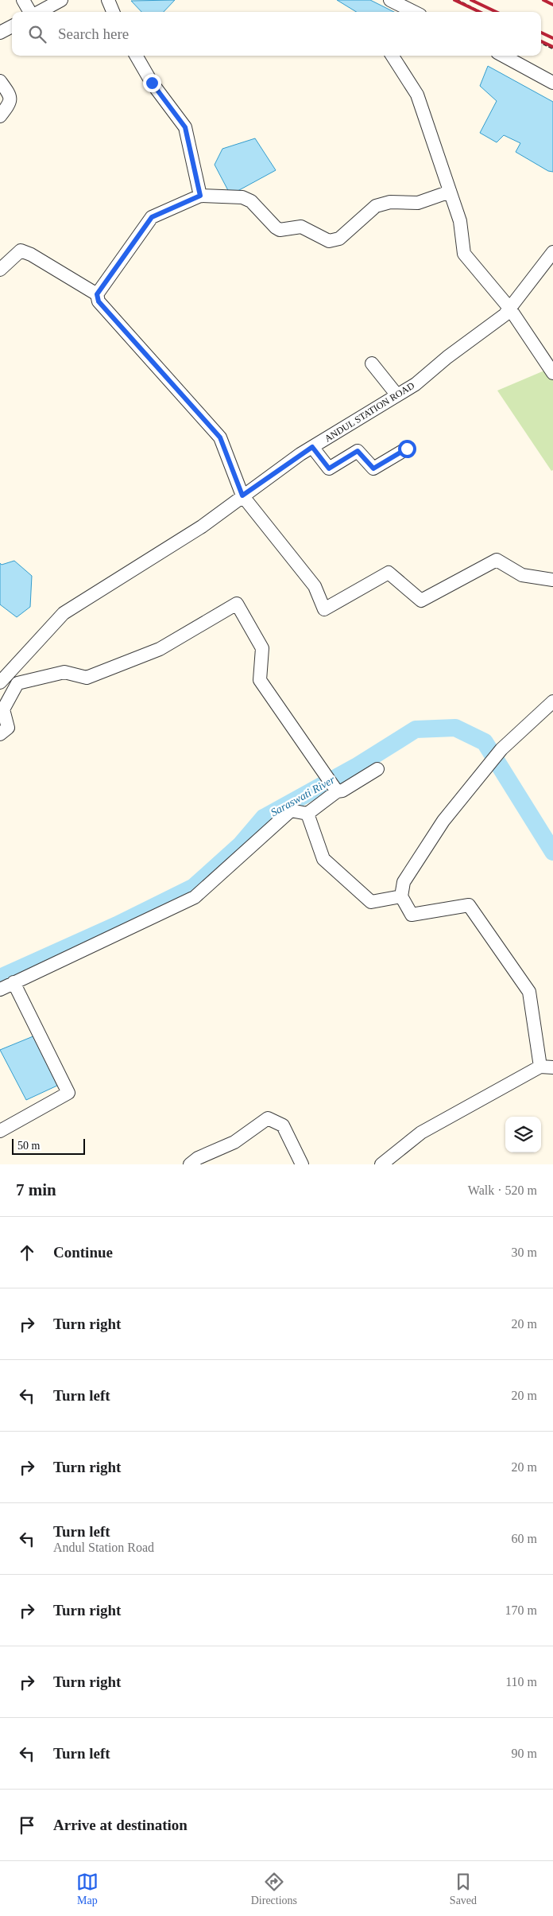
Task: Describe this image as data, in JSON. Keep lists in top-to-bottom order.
{
  "streets": {
    "street": ["ANDUL STATION ROAD"]
  },
  "water": ["Saraswati River"],
  "scale_bar": "50 m",
  "page": {
    "search": "Search here",
    "scale": "50 m",
    "heading": ["7 min", "Walk · 520 m"],
    "list": [
      ["Continue", "30 m"],
      ["Turn right", "20 m"],
      ["Turn left", "20 m"],
      ["Turn right", "20 m"],
      ["Turn left", "Andul Station Road", "60 m"],
      ["Turn right", "170 m"],
      ["Turn right", "110 m"],
      ["Turn left", "90 m"],
      "Arrive at destination"
    ],
    "nav": ["Map", "Directions", "Saved"]
  }
}
